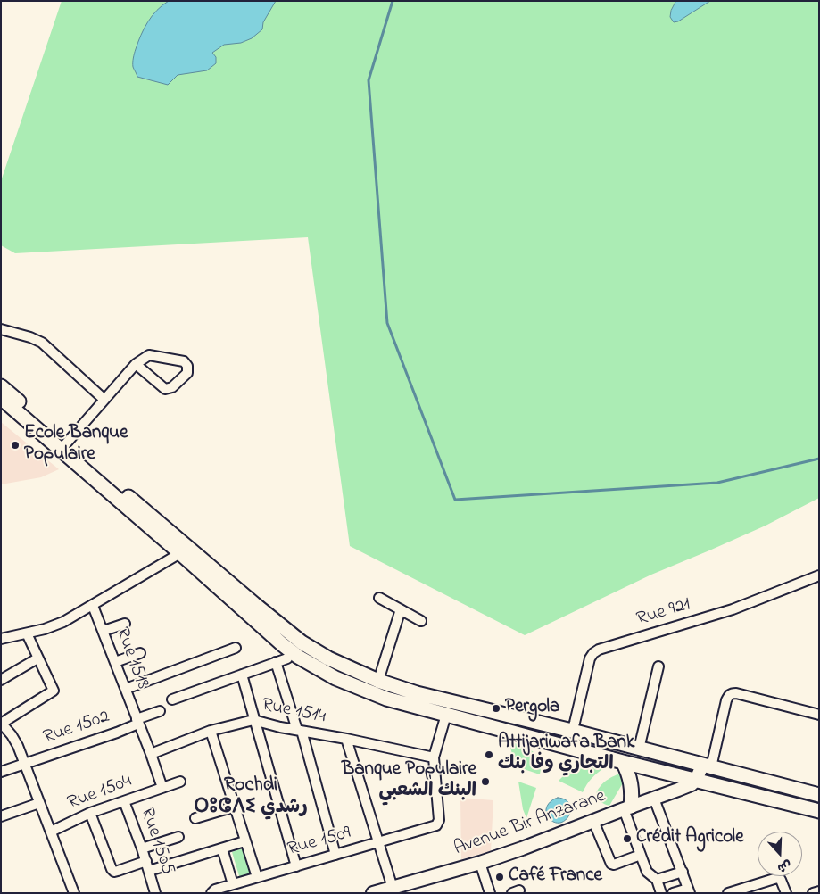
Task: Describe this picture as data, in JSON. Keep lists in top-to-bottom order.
{
  "streets": {
    "street": [
      "Rue 921",
      "Rue 1518",
      "Rue 1514",
      "Rue 1502",
      "Rue 1504",
      "Avenue Bir Anzarane",
      "Rue 1505",
      "Rue 1509"
    ]
  },
  "crossings": [
    ["Rue 1518", "Rue 1502"],
    ["Rue 1518", "Rue 1504"],
    ["Rue 1514", "Rue 1504"],
    ["Rue 1514", "Rue 1509"],
    ["Rue 1502", "Rue 1504"],
    ["Rue 1504", "Rue 1505"]
  ],
  "districts": ["Rochdi ⵔⵓⵛⴷⵉ رشدي"],
  "places": [
    "Ecole Banque Populaire",
    "Pergola",
    "Attijariwafa Bank التجاري وفا بنك",
    "Banque Populaire البنك الشعبي",
    "Crédit Agricole",
    "Café France"
  ],
  "north": "bottom"
}
